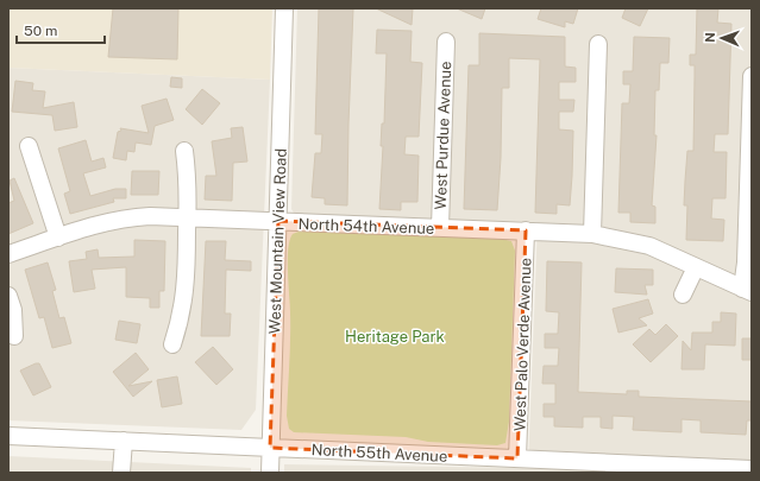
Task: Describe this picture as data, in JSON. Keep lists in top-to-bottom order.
{
  "streets": {
    "street": [
      "West Purdue Avenue",
      "North 54th Avenue",
      "West Mountain View Road",
      "West Palo Verde Avenue",
      "North 55th Avenue"
    ]
  },
  "crossings": [
    ["West Purdue Avenue", "North 54th Avenue"],
    ["North 54th Avenue", "West Mountain View Road"],
    ["North 54th Avenue", "West Palo Verde Avenue"],
    ["West Mountain View Road", "North 55th Avenue"],
    ["West Palo Verde Avenue", "North 55th Avenue"]
  ],
  "parks": ["Heritage Park"],
  "scale_bar": "50 m",
  "north": "left"
}
